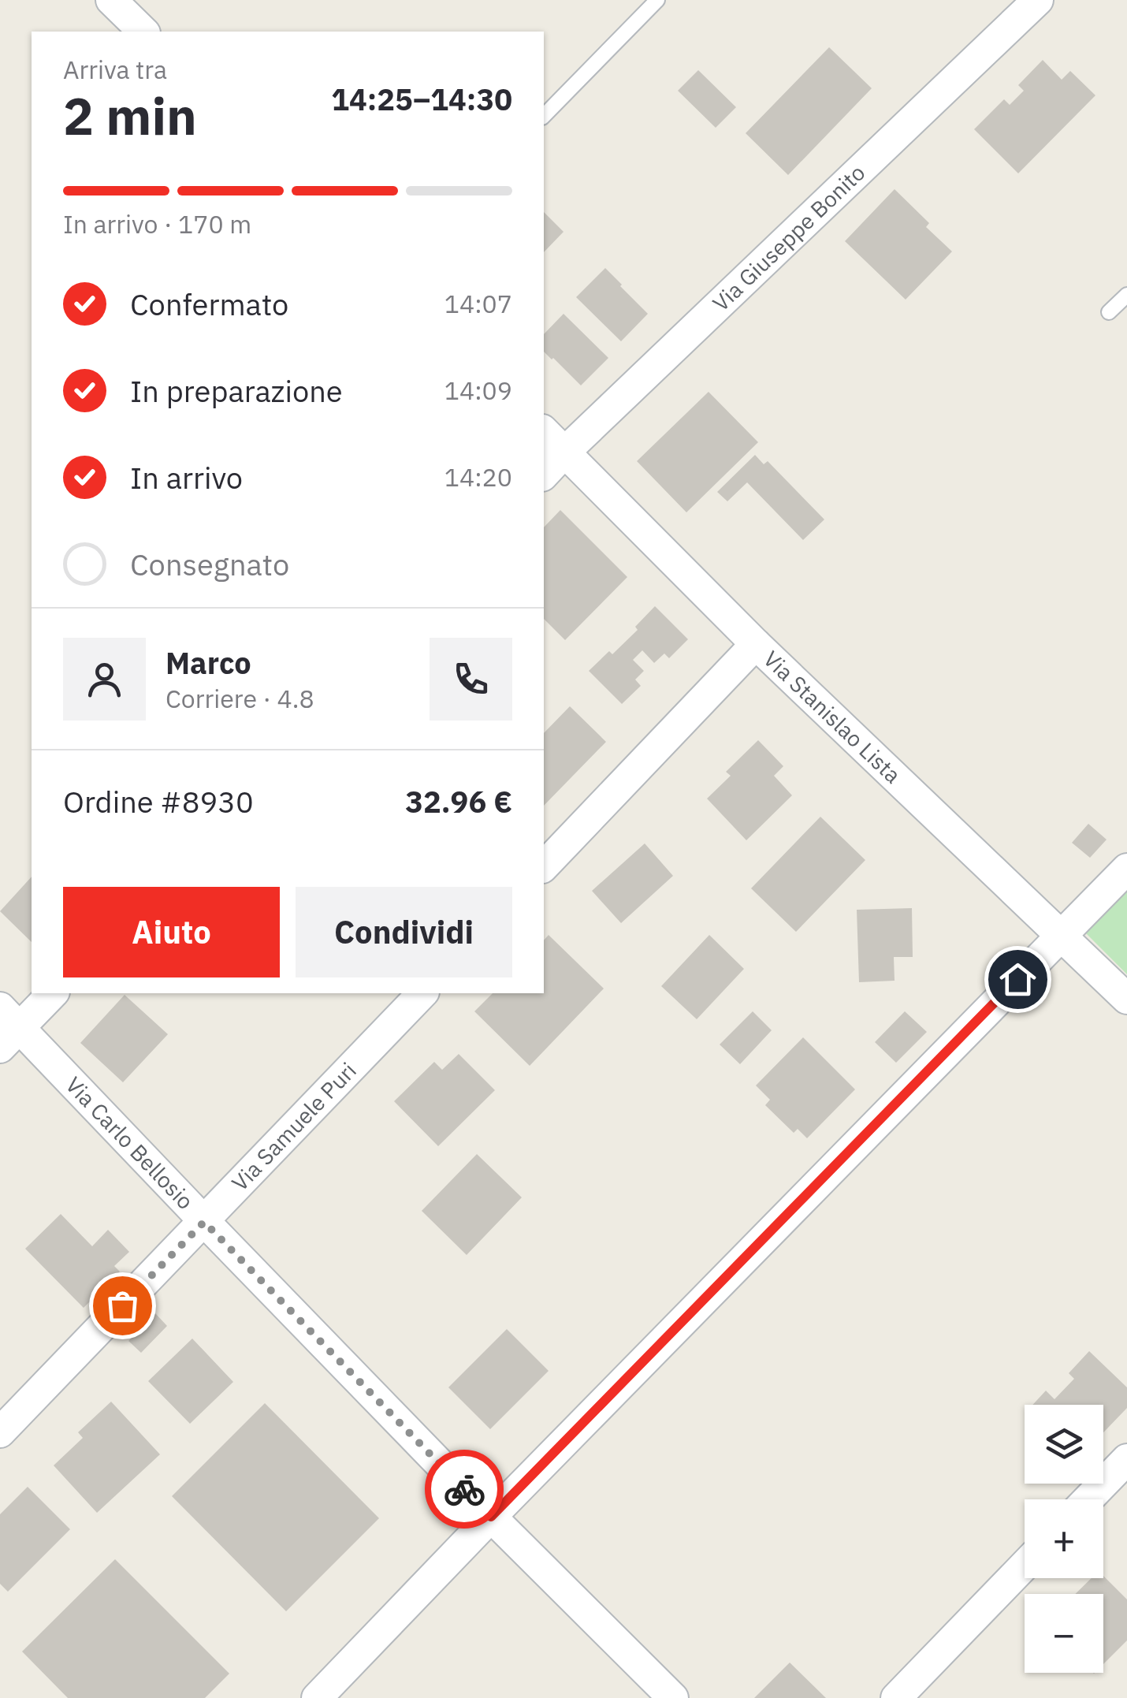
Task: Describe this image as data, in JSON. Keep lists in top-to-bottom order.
{
  "streets": {
    "street": [
      "Via Giuseppe Bonito",
      "Via Stanislao Lista",
      "Via Samuele Puri",
      "Via Carlo Bellosio"
    ]
  },
  "crossings": [
    ["Via Giuseppe Bonito", "Via Stanislao Lista"],
    ["Via Samuele Puri", "Via Carlo Bellosio"]
  ],
  "page": {
    "heading": ["2 min", "Arriva tra", "14:25–14:30"],
    "panel": [
      "Marco",
      "Corriere · 4.8",
      "Ordine #8930",
      "32.96 €"
    ],
    "bar": "In arrivo · 170 m",
    "list": [
      ["Confermato", "14:07"],
      ["In preparazione", "14:09"],
      ["In arrivo", "14:20"],
      "Consegnato"
    ],
    "buttons": ["Aiuto", "Condividi"],
    "map_buttons": ["+", "−"]
  }
}
